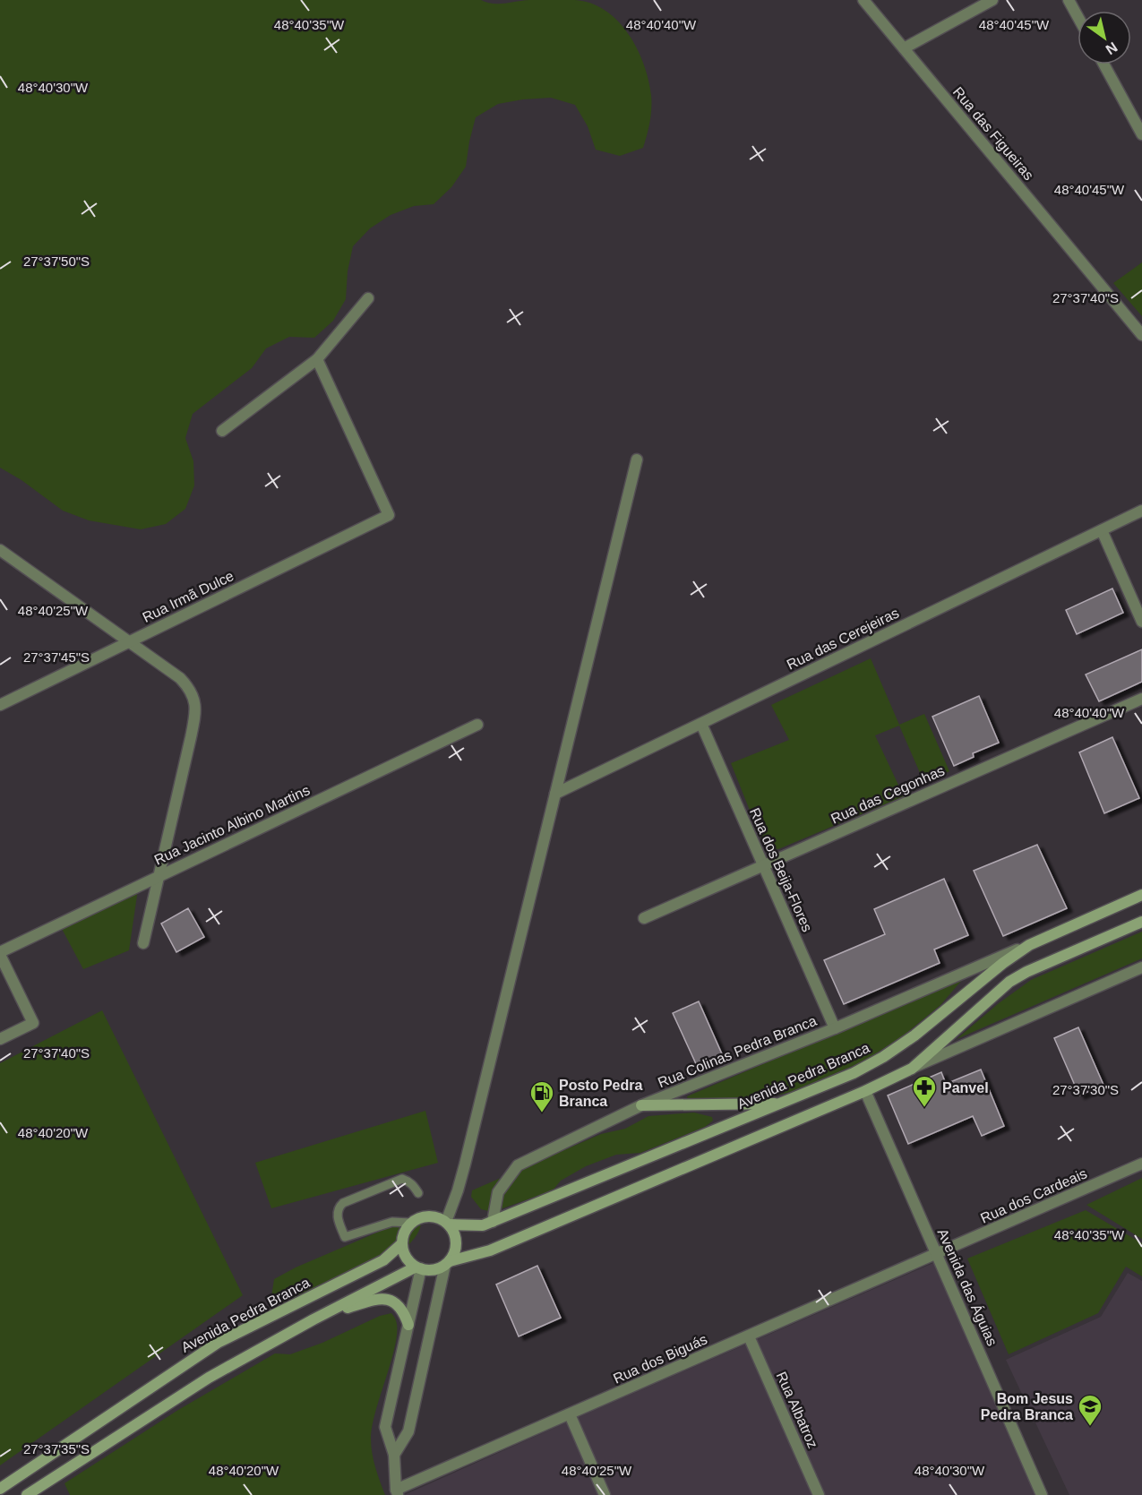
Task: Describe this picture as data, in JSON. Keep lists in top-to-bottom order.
{
  "streets": {
    "main road": ["Avenida Pedra Branca"],
    "street": [
      "Rua das Figueiras",
      "Rua Irmã Dulce",
      "Rua das Cerejeiras",
      "Rua das Cegonhas",
      "Rua Jacinto Albino Martins",
      "Rua dos Beija-Flores",
      "Rua Colinas Pedra Branca",
      "Rua dos Cardeais",
      "Avenida das Águias",
      "Rua dos Biguás",
      "Rua Albatroz"
    ]
  },
  "crossings": [
    ["Rua das Cerejeiras", "Rua dos Beija-Flores"],
    ["Rua das Cegonhas", "Rua dos Beija-Flores"],
    ["Rua dos Beija-Flores", "Rua Colinas Pedra Branca"],
    ["Rua Colinas Pedra Branca", "Avenida Pedra Branca"],
    ["Rua dos Cardeais", "Avenida das Águias"],
    ["Rua dos Cardeais", "Rua dos Biguás"],
    ["Avenida das Águias", "Rua dos Biguás"],
    ["Rua dos Biguás", "Rua Albatroz"]
  ],
  "places": {
    "pharmacy": ["Panvel"],
    "fuel station": ["Posto Pedra Branca"],
    "school or university": ["Bom Jesus Pedra Branca"]
  },
  "north": "bottom right",
  "coordinates": [
    "48°40'35\"W",
    "48°40'40\"W",
    "48°40'45\"W",
    "48°40'30\"W",
    "27°37'50\"S",
    "27°37'40\"S",
    "48°40'25\"W",
    "27°37'45\"S",
    "27°37'30\"S",
    "48°40'20\"W",
    "27°37'35\"S"
  ]
}
